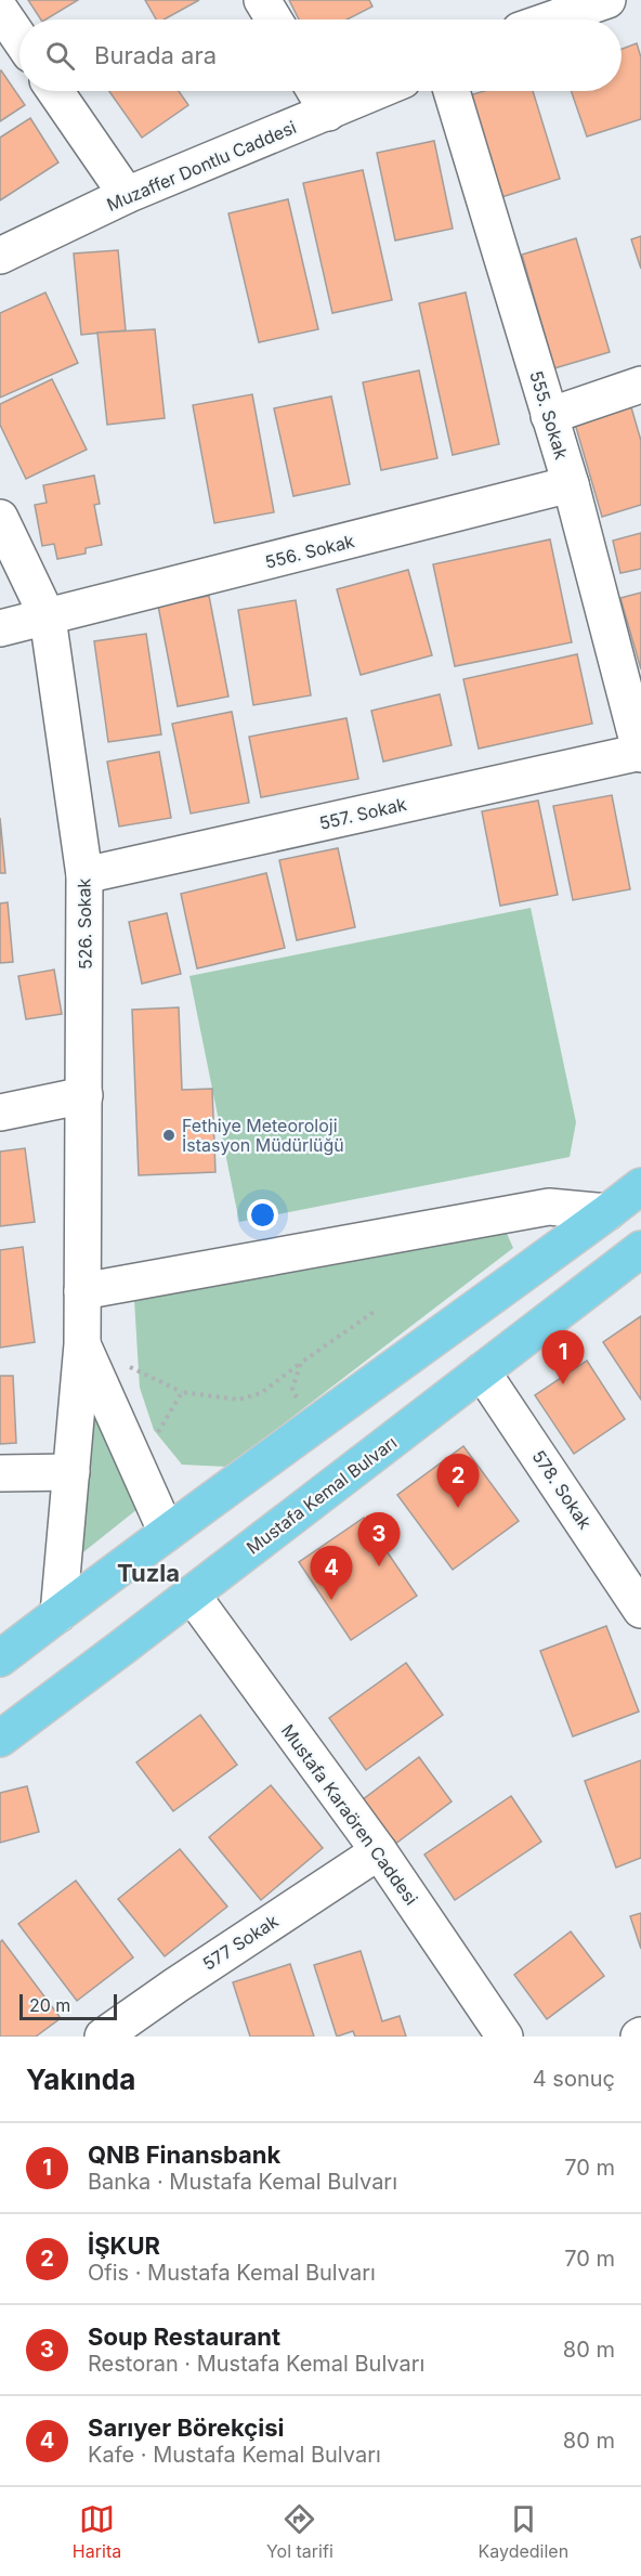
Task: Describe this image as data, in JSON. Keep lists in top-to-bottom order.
{
  "streets": {
    "main road": ["Mustafa Kemal Bulvarı"],
    "street": [
      "Muzaffer Dontlu Caddesi",
      "555. Sokak",
      "556. Sokak",
      "557. Sokak",
      "526. Sokak",
      "578. Sokak",
      "Mustafa Karaören Caddesi",
      "577 Sokak"
    ]
  },
  "crossings": [
    ["555. Sokak", "556. Sokak"],
    ["555. Sokak", "557. Sokak"],
    ["556. Sokak", "526. Sokak"],
    ["557. Sokak", "526. Sokak"],
    ["578. Sokak", "Mustafa Kemal Bulvarı"],
    ["Mustafa Kemal Bulvarı", "Mustafa Karaören Caddesi"],
    ["Mustafa Karaören Caddesi", "577 Sokak"]
  ],
  "districts": ["Tuzla"],
  "places": ["Fethiye Meteoroloji İstasyon Müdürlüğü"],
  "scale_bar": "20 m",
  "page": {
    "search": "Burada ara",
    "pins": [
      "1",
      "2",
      "3",
      "4"
    ],
    "scale": "20 m",
    "heading": ["Yakında", "4 sonuç"],
    "list": [
      {
        "mark": "1",
        "name": "QNB Finansbank",
        "note": "Banka · Mustafa Kemal Bulvarı",
        "value": "70 m"
      },
      {
        "mark": "2",
        "name": "İŞKUR",
        "note": "Ofis · Mustafa Kemal Bulvarı",
        "value": "70 m"
      },
      {
        "mark": "3",
        "name": "Soup Restaurant",
        "note": "Restoran · Mustafa Kemal Bulvarı",
        "value": "80 m"
      },
      {
        "mark": "4",
        "name": "Sarıyer Börekçisi",
        "note": "Kafe · Mustafa Kemal Bulvarı",
        "value": "80 m"
      }
    ],
    "nav": ["Harita", "Yol tarifi", "Kaydedilen"]
  }
}
